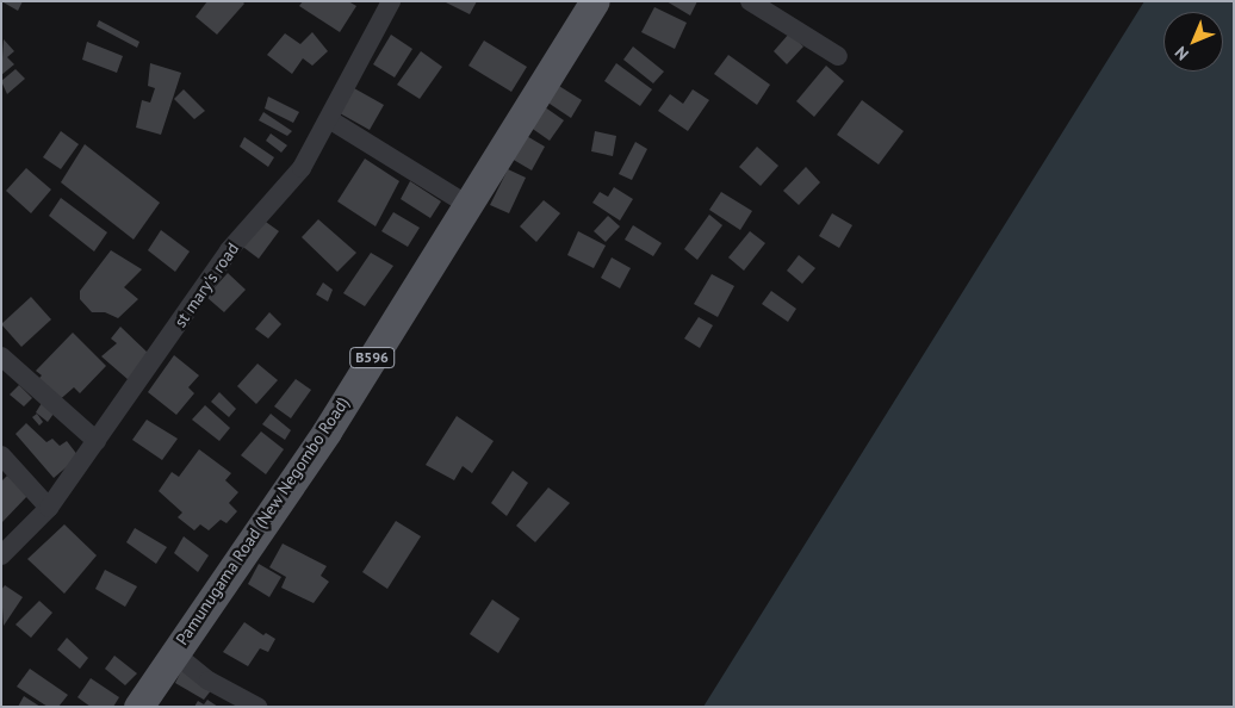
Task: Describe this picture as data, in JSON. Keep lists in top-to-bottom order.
{
  "streets": {
    "main road": ["B596", "Pamunugama Road (New Negombo Road)"],
    "street": ["st mary's road"]
  },
  "north": "bottom left"
}
